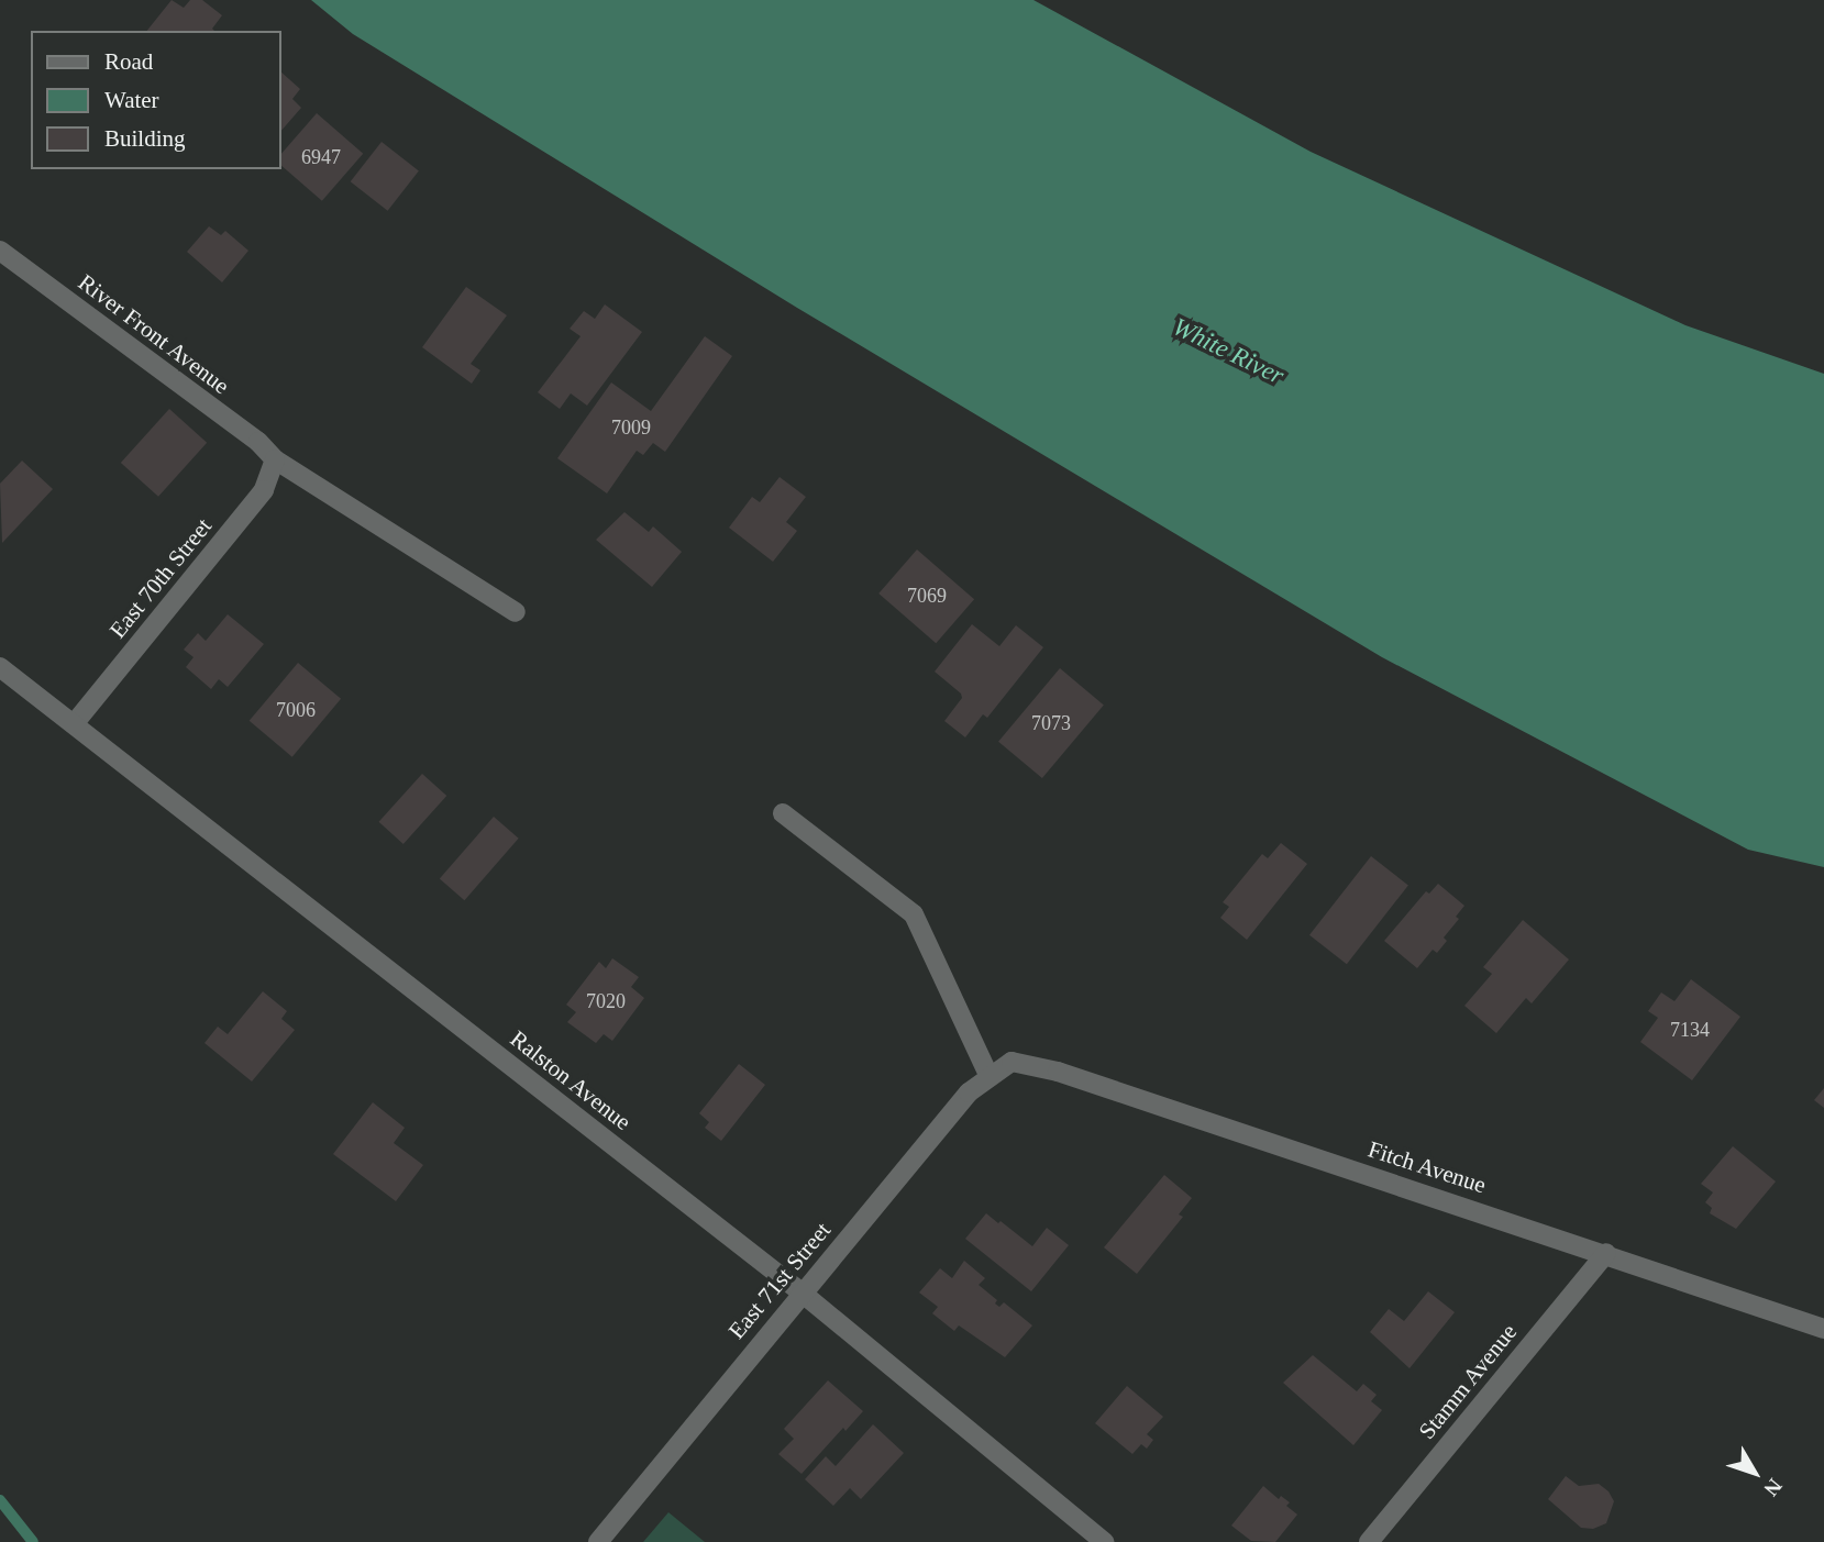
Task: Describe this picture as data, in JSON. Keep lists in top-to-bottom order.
{
  "streets": {
    "street": [
      "River Front Avenue",
      "East 70th Street",
      "Ralston Avenue",
      "Fitch Avenue",
      "East 71st Street",
      "Stamm Avenue"
    ]
  },
  "crossings": [
    ["River Front Avenue", "East 70th Street"],
    ["East 70th Street", "Ralston Avenue"],
    ["Ralston Avenue", "East 71st Street"],
    ["Fitch Avenue", "East 71st Street"],
    ["Fitch Avenue", "Stamm Avenue"]
  ],
  "water": ["White River"],
  "house_numbers": [
    "6947",
    "7009",
    "7069",
    "7006",
    "7073",
    "7020",
    "7134"
  ],
  "legend": ["Road", "Water", "Building"],
  "north": "bottom right"
}
